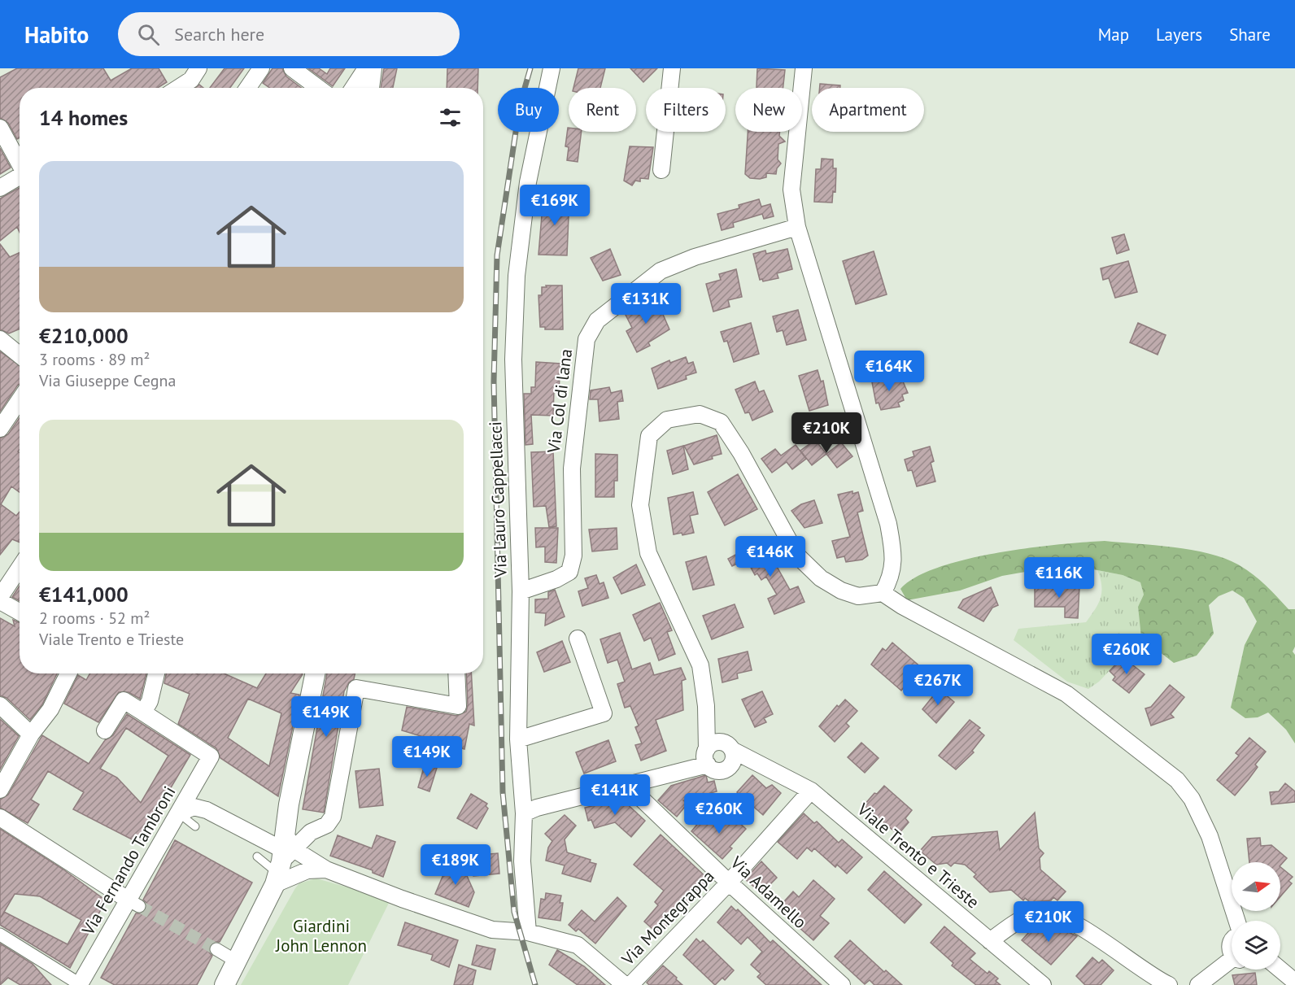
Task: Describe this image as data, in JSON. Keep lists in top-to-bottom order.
{
  "streets": {
    "street": [
      "Via Col di lana",
      "Via Lauro Cappellacci",
      "Viale Trento e Trieste",
      "Via Fernando Tambroni",
      "Via Adamello",
      "Via Montegrappa"
    ]
  },
  "crossings": [
    ["Via Col di lana", "Via Lauro Cappellacci"],
    ["Viale Trento e Trieste", "Via Montegrappa"],
    ["Via Adamello", "Via Montegrappa"]
  ],
  "parks": ["Giardini John Lennon"],
  "north": "right",
  "page": {
    "header": "Habito",
    "search": "Search here",
    "nav": ["Map", "Layers", "Share"],
    "chip": [
      "Buy",
      "Rent",
      "Filters",
      "New",
      "Apartment"
    ],
    "heading": "14 homes",
    "list": [
      {
        "name": "€210,000",
        "note": "3 rooms · 89 m² · Via Giuseppe Cegna"
      },
      {
        "name": "€141,000",
        "note": "2 rooms · 52 m² · Viale Trento e Trieste"
      }
    ],
    "price": [
      "€169K",
      "€131K",
      "€164K",
      "€210K",
      "€146K",
      "€116K",
      "€260K",
      "€267K",
      "€149K",
      "€149K",
      "€141K",
      "€260K",
      "€189K",
      "€210K"
    ]
  }
}
